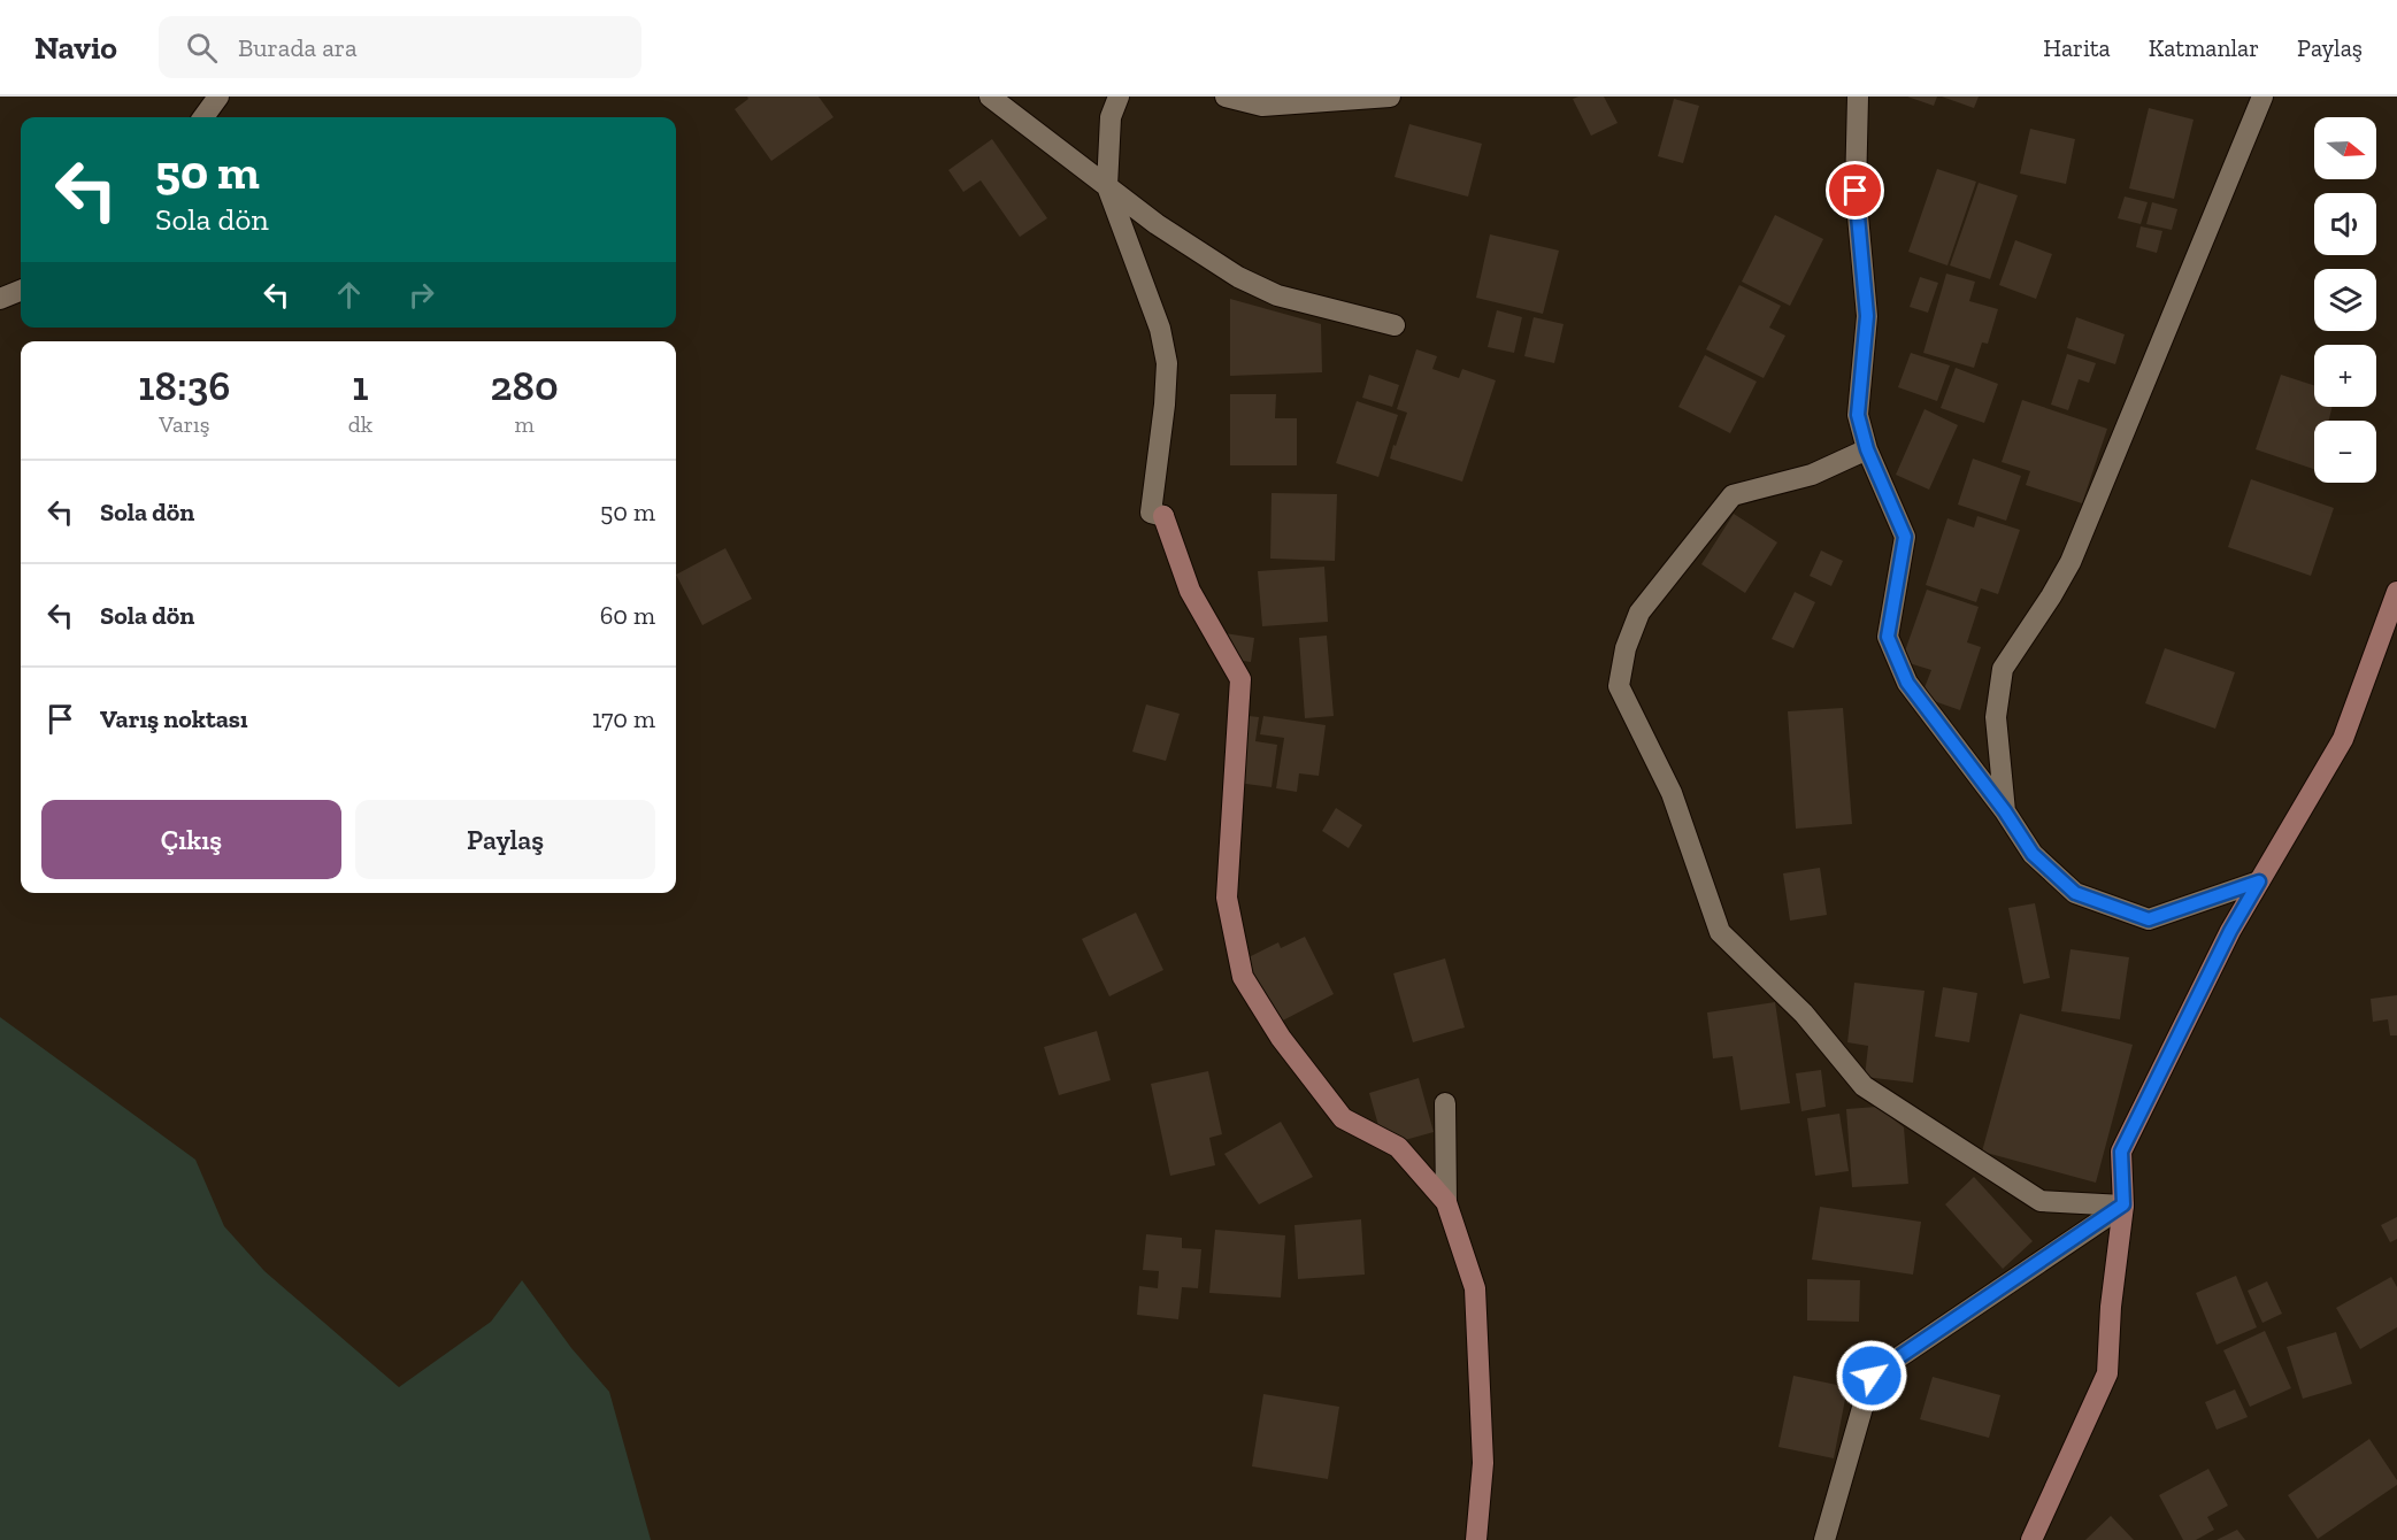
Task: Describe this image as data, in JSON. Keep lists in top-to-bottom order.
{
  "north": "right",
  "page": {
    "header": "Navio",
    "search": "Burada ara",
    "nav": ["Harita", "Katmanlar", "Paylaş"],
    "map_buttons": ["+", "−"],
    "turn": ["50 m", "Sola dön"],
    "eta": [
      "18:36",
      "Varış",
      "1",
      "dk",
      "280",
      "m"
    ],
    "list": [
      {
        "name": "Sola dön",
        "value": "50 m"
      },
      {
        "name": "Sola dön",
        "value": "60 m"
      },
      {
        "name": "Varış noktası",
        "value": "170 m"
      }
    ],
    "buttons": ["Çıkış", "Paylaş"]
  }
}
